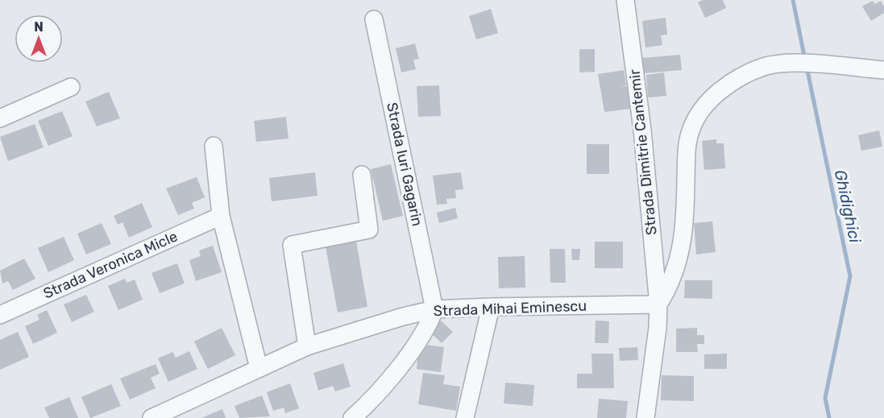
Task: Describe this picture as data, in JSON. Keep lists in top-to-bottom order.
{
  "streets": {
    "street": [
      "Strada Dimitrie Cantemir",
      "Strada Iuri Gagarin",
      "Strada Veronica Micle",
      "Strada Mihai Eminescu"
    ]
  },
  "crossings": [
    ["Strada Dimitrie Cantemir", "Strada Mihai Eminescu"],
    ["Strada Iuri Gagarin", "Strada Mihai Eminescu"]
  ],
  "water": ["Ghidighici"],
  "north": "top"
}
